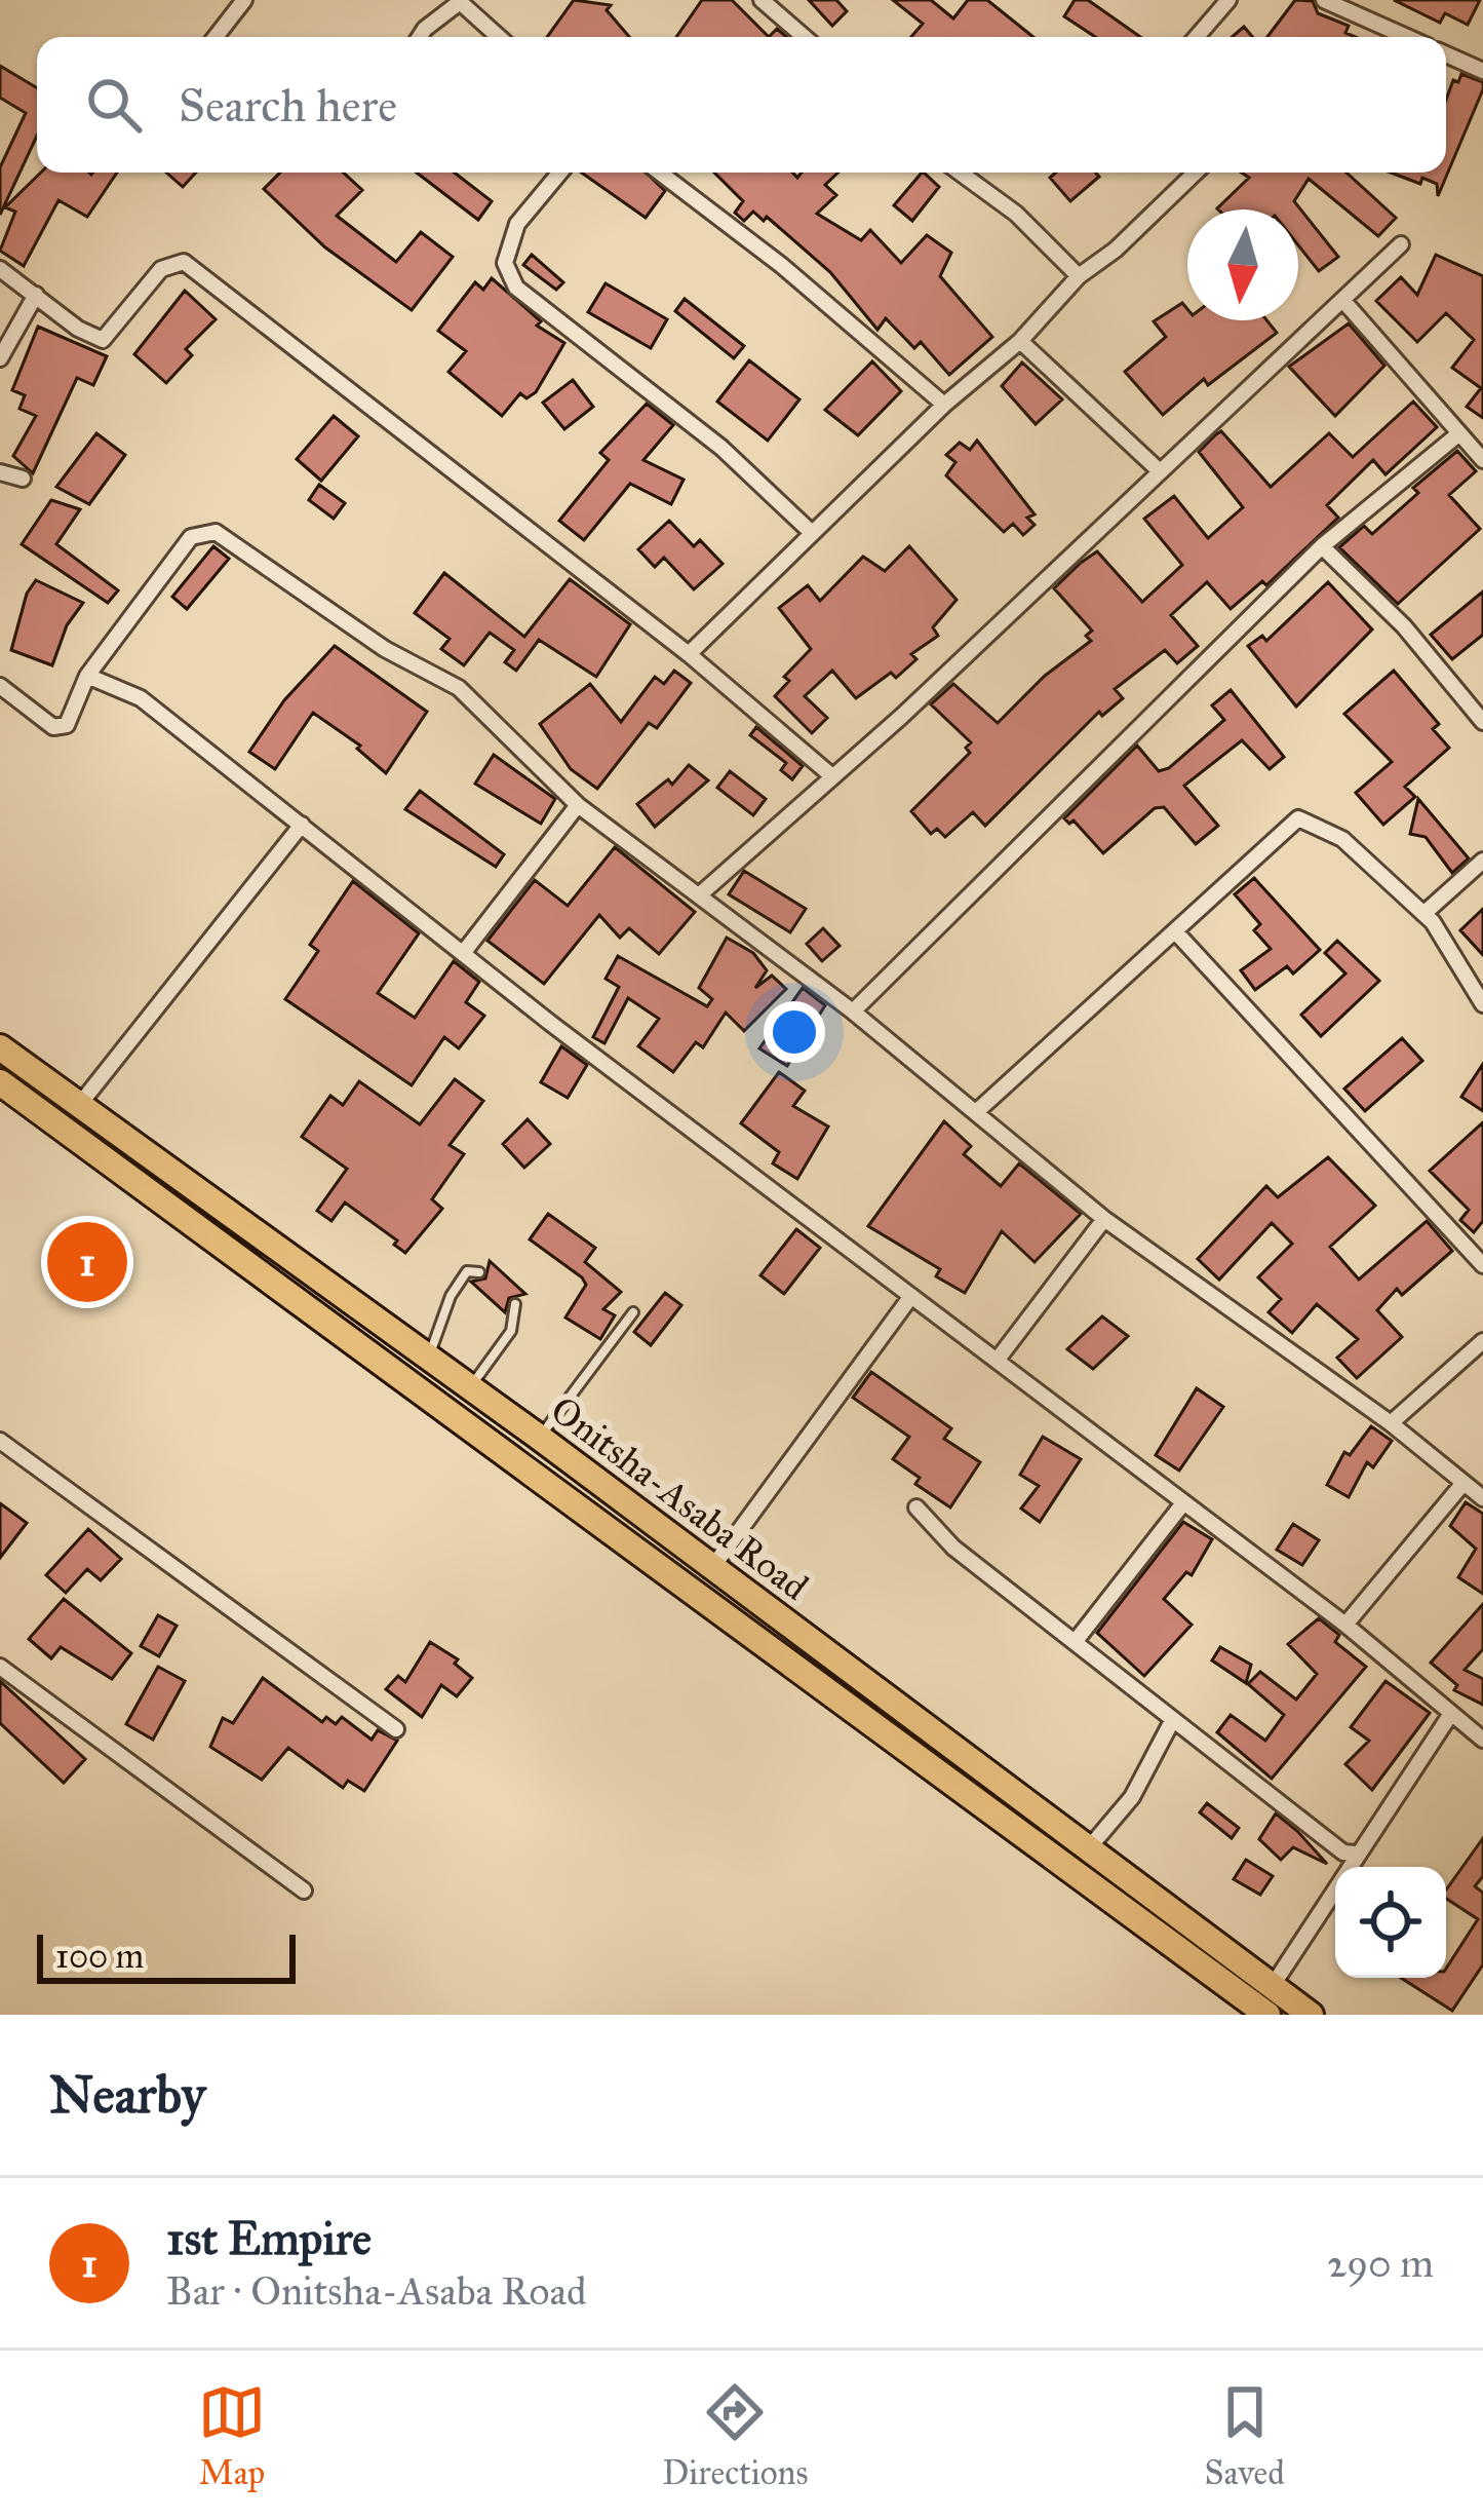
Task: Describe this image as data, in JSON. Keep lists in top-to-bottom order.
{
  "streets": {
    "highway": ["Onitsha-Asaba Road"]
  },
  "scale_bar": "100 m",
  "north": "bottom",
  "page": {
    "search": "Search here",
    "pins": "1",
    "scale": "100 m",
    "heading": "Nearby",
    "list": [
      {
        "mark": "1",
        "name": "1st Empire",
        "note": "Bar · Onitsha-Asaba Road",
        "value": "290 m"
      }
    ],
    "nav": ["Map", "Directions", "Saved"]
  }
}
